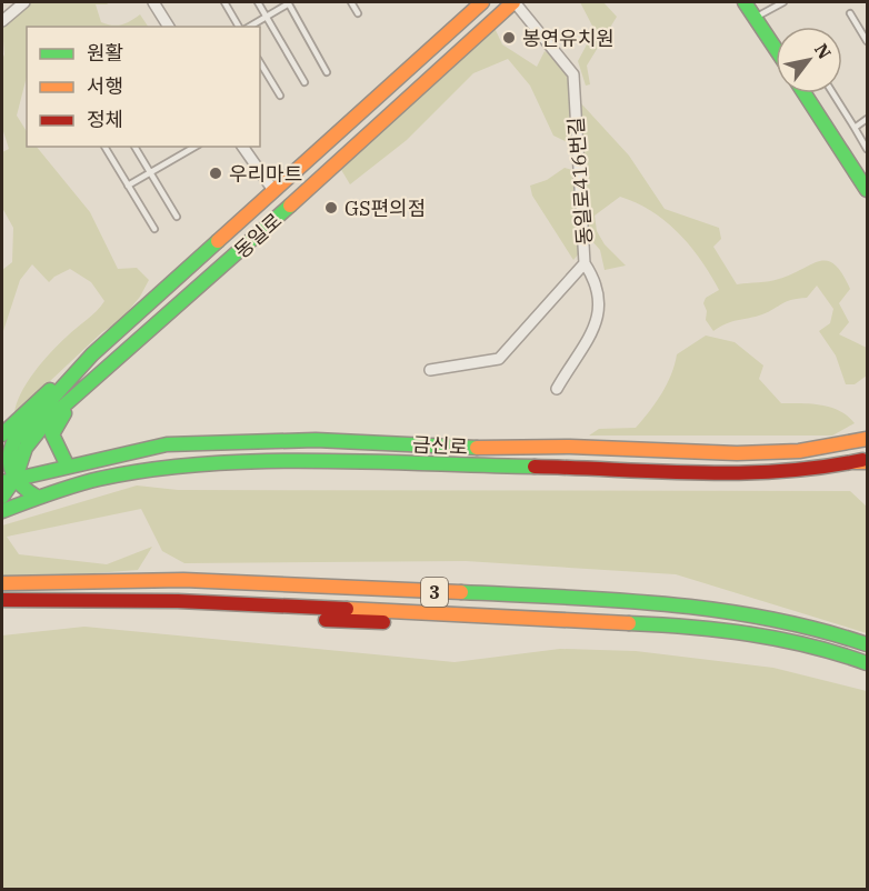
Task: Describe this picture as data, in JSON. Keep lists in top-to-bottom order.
{
  "streets": {
    "main road": ["동일로", "금신로", "3"],
    "street": ["동일로416번길"]
  },
  "crossings": [
    ["동일로416번길", "동일로"],
    ["동일로", "금신로"]
  ],
  "places": ["봉연유치원", "우리마트", "GS편의점"],
  "legend": ["원활", "서행", "정체"],
  "north": "top right"
}
